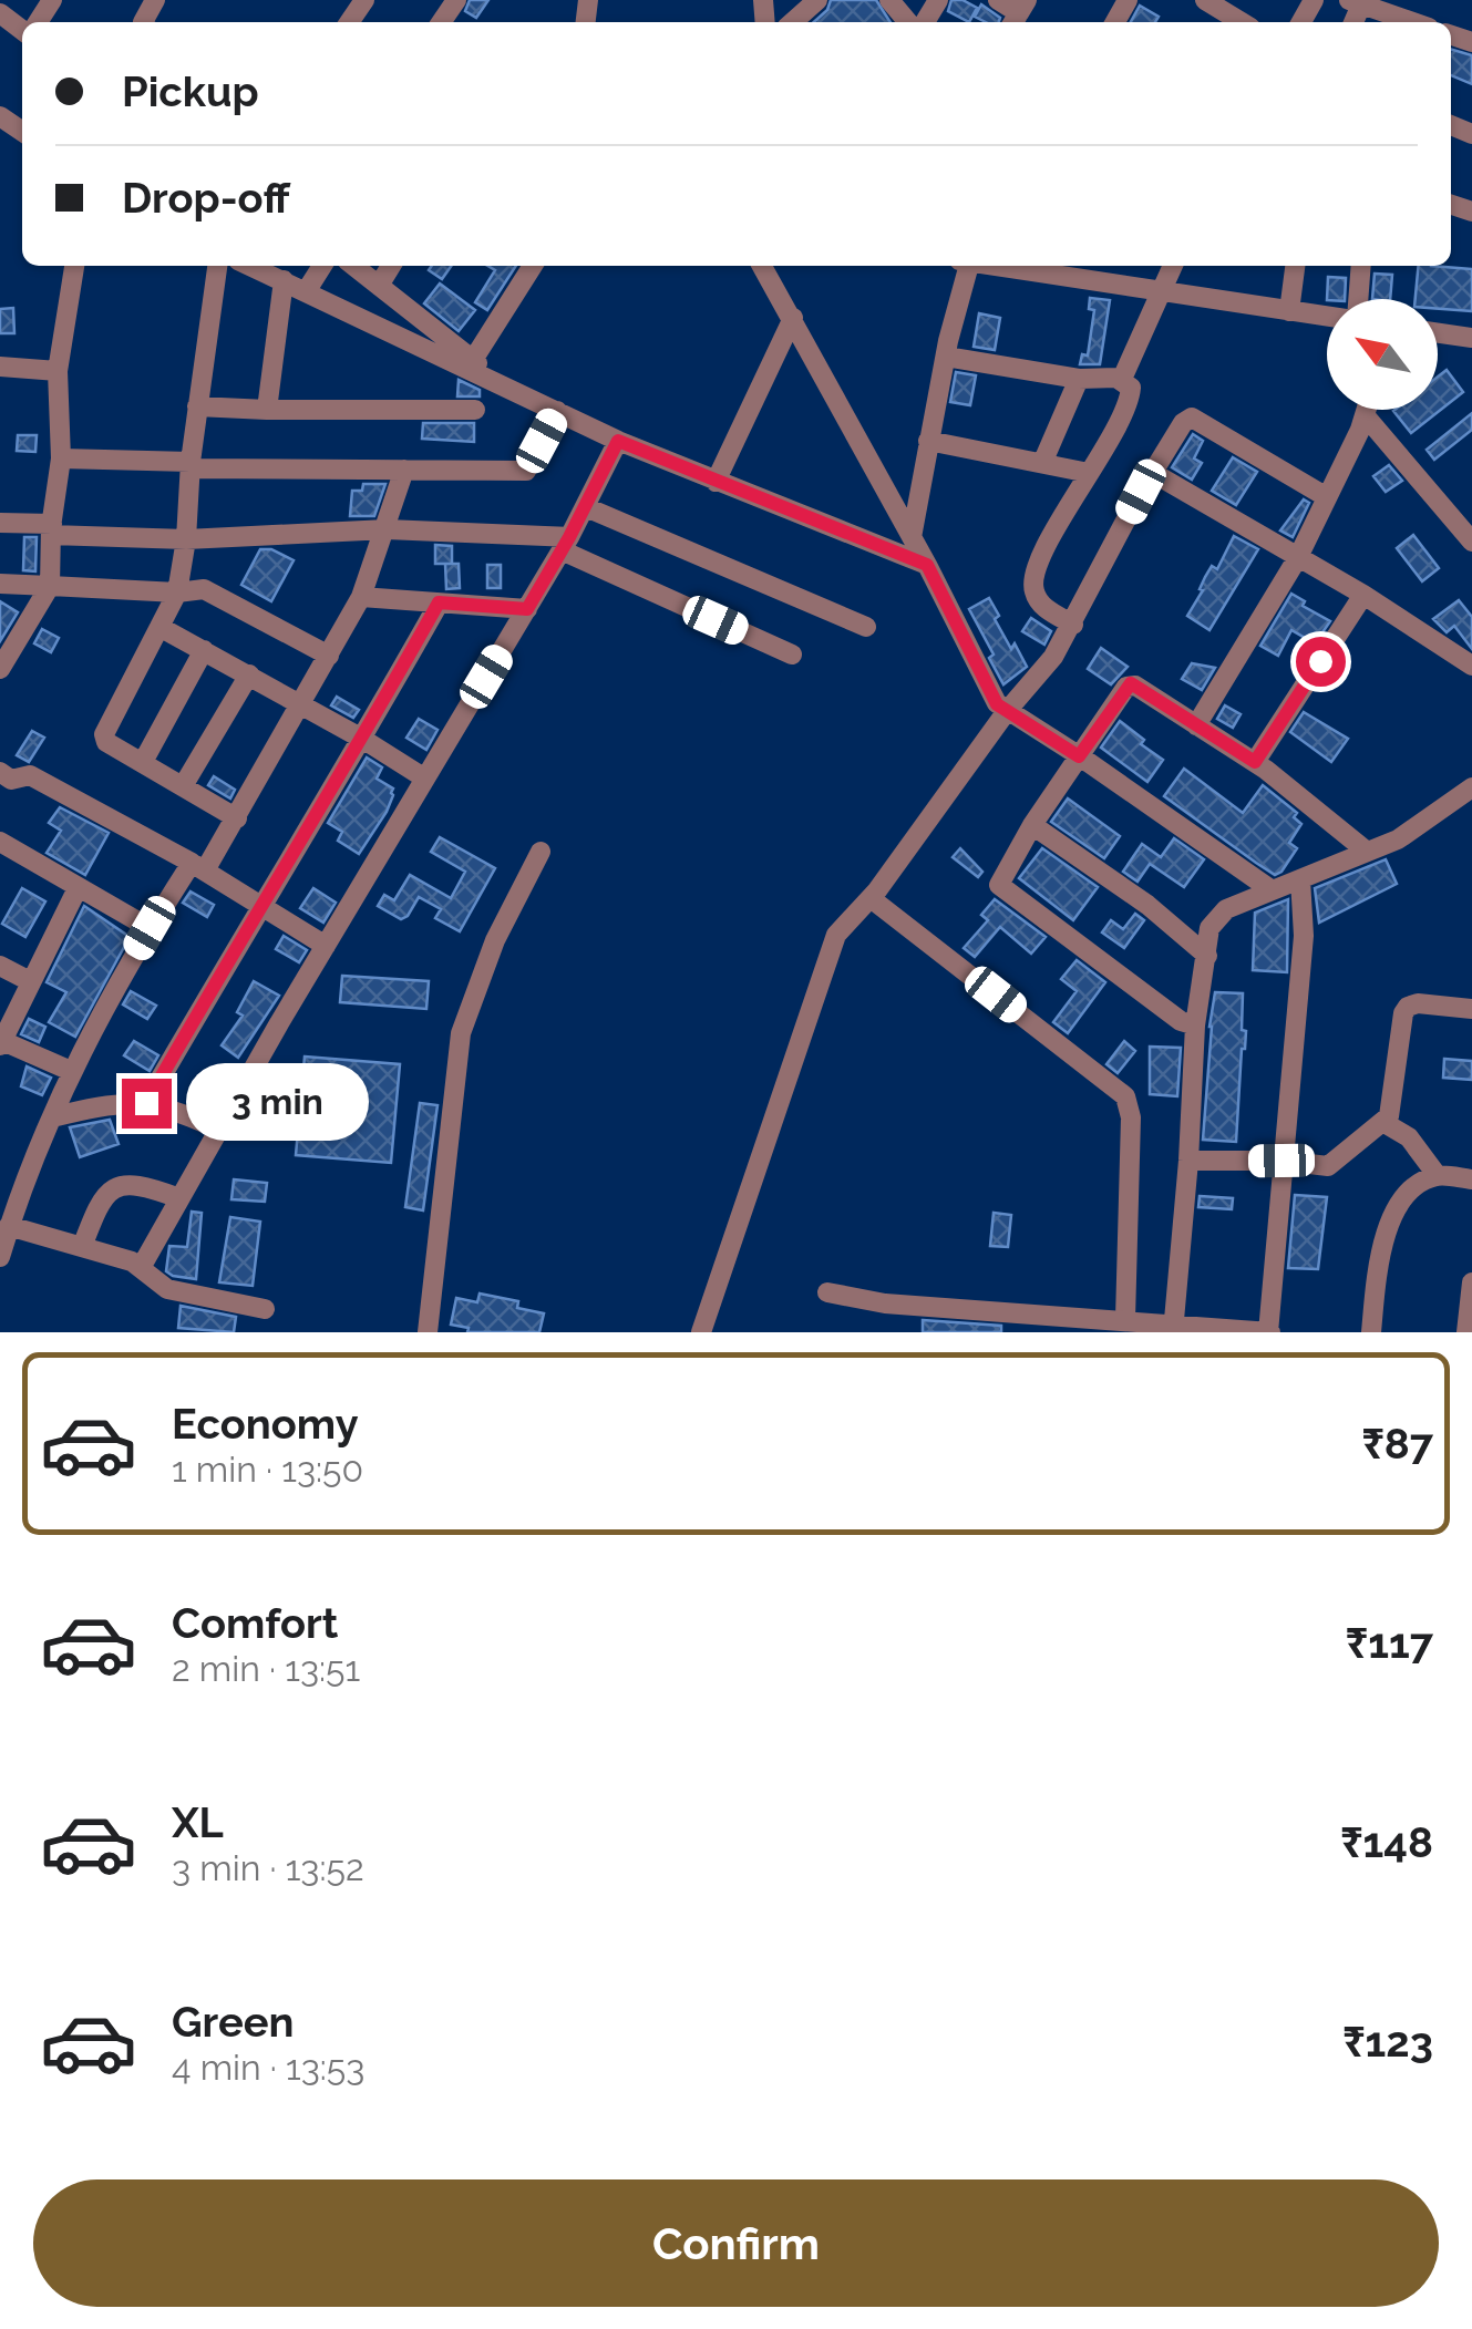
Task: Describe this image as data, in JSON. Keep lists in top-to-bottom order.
{
  "north": "top left",
  "page": {
    "banner": ["Pickup", "Drop-off"],
    "bubble": "3 min",
    "list": [
      {
        "name": "Economy",
        "note": "1 min · 13:50",
        "value": "₹87"
      },
      {
        "name": "Comfort",
        "note": "2 min · 13:51",
        "value": "₹117"
      },
      {
        "name": "XL",
        "note": "3 min · 13:52",
        "value": "₹148"
      },
      {
        "name": "Green",
        "note": "4 min · 13:53",
        "value": "₹123"
      }
    ],
    "buttons": "Confirm"
  }
}
